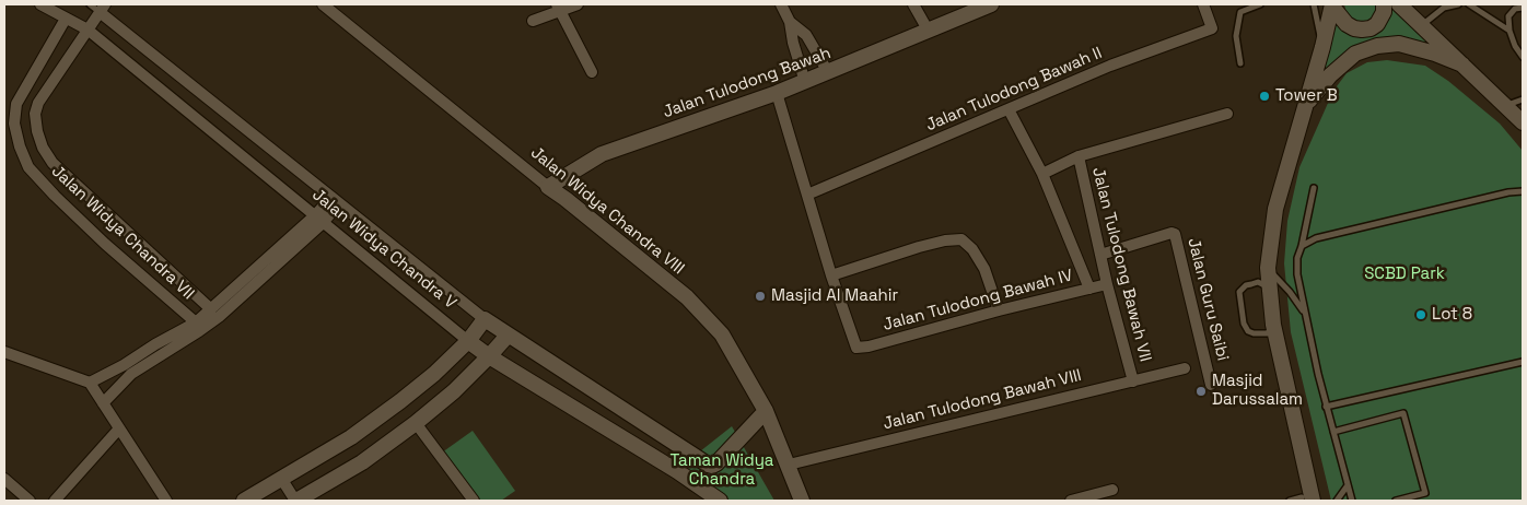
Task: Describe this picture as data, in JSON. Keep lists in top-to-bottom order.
{
  "streets": {
    "street": [
      "Jalan Tulodong Bawah",
      "Jalan Tulodong Bawah II",
      "Jalan Widya Chandra VIII",
      "Jalan Widya Chandra VII",
      "Jalan Widya Chandra V",
      "Jalan Tulodong Bawah VII",
      "Jalan Guru Saibi",
      "Jalan Tulodong Bawah IV",
      "Jalan Tulodong Bawah VIII"
    ]
  },
  "crossings": [
    ["Jalan Tulodong Bawah", "Jalan Widya Chandra VIII"],
    ["Jalan Widya Chandra VIII", "Jalan Widya Chandra V"],
    ["Jalan Widya Chandra VIII", "Jalan Tulodong Bawah VIII"],
    ["Jalan Widya Chandra VII", "Jalan Widya Chandra V"],
    ["Jalan Tulodong Bawah VII", "Jalan Guru Saibi"],
    ["Jalan Tulodong Bawah VII", "Jalan Tulodong Bawah IV"],
    ["Jalan Tulodong Bawah VII", "Jalan Tulodong Bawah VIII"]
  ],
  "parks": ["SCBD Park", "Taman Widya Chandra"],
  "places": [
    "Tower B",
    "Masjid Al Maahir",
    "Lot 8",
    "Masjid Darussalam"
  ]
}
